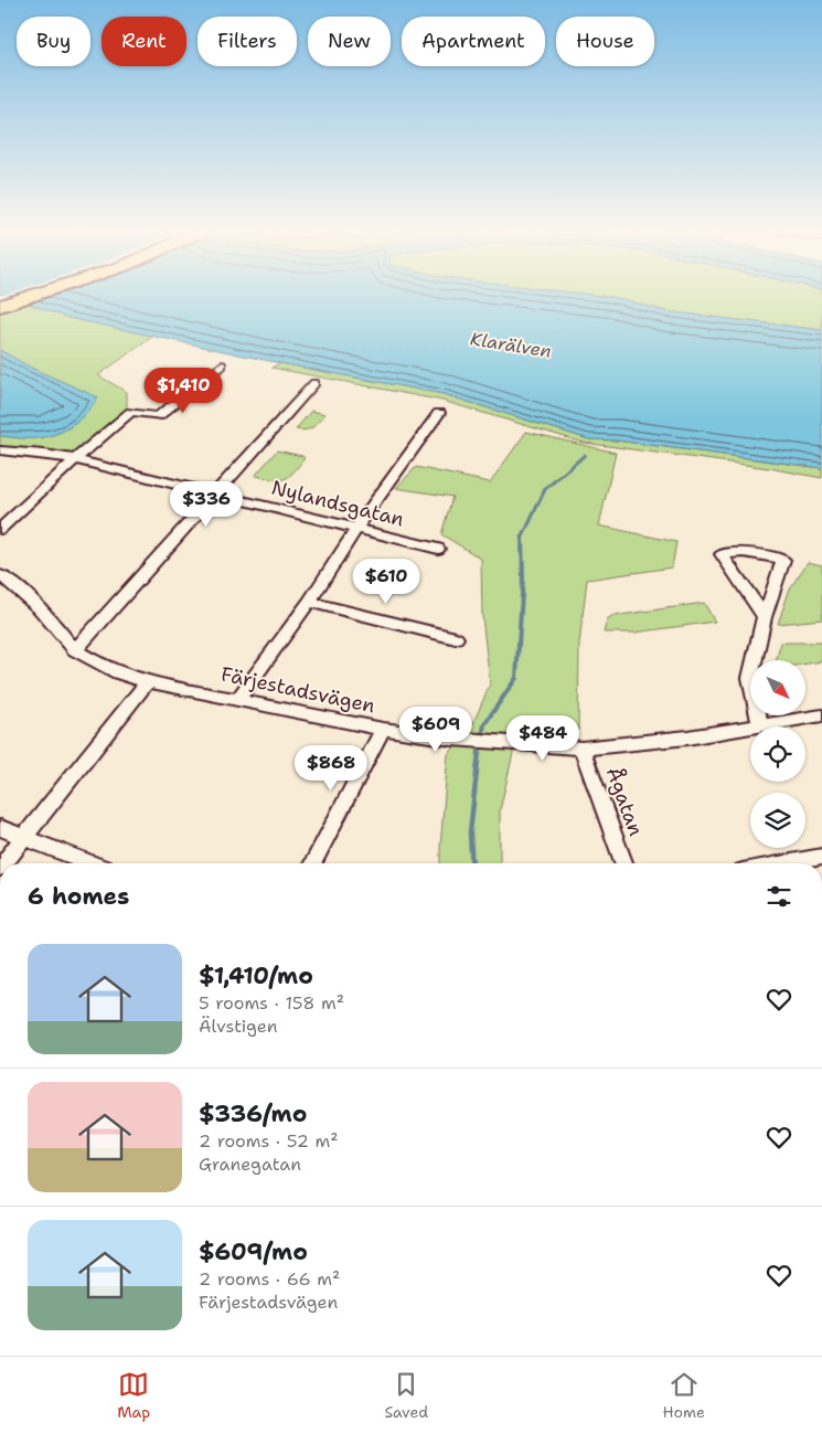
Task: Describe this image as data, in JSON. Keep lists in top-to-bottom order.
{
  "streets": {
    "street": ["Nylandsgatan", "Färjestadsvägen", "Ågatan"]
  },
  "crossings": [
    ["Färjestadsvägen", "Ågatan"]
  ],
  "water": ["Klarälven"],
  "north": "bottom right",
  "page": {
    "chip": [
      "Buy",
      "Rent",
      "Filters",
      "New",
      "Apartment",
      "House"
    ],
    "price": [
      "$1,410",
      "$336",
      "$610",
      "$609",
      "$484",
      "$868"
    ],
    "heading": "6 homes",
    "list": [
      {
        "name": "$1,410/mo",
        "note": "5 rooms · 158 m² · Älvstigen"
      },
      {
        "name": "$336/mo",
        "note": "2 rooms · 52 m² · Granegatan"
      },
      {
        "name": "$609/mo",
        "note": "2 rooms · 66 m² · Färjestadsvägen"
      }
    ],
    "tabs": ["Map", "Saved", "Home"]
  }
}
